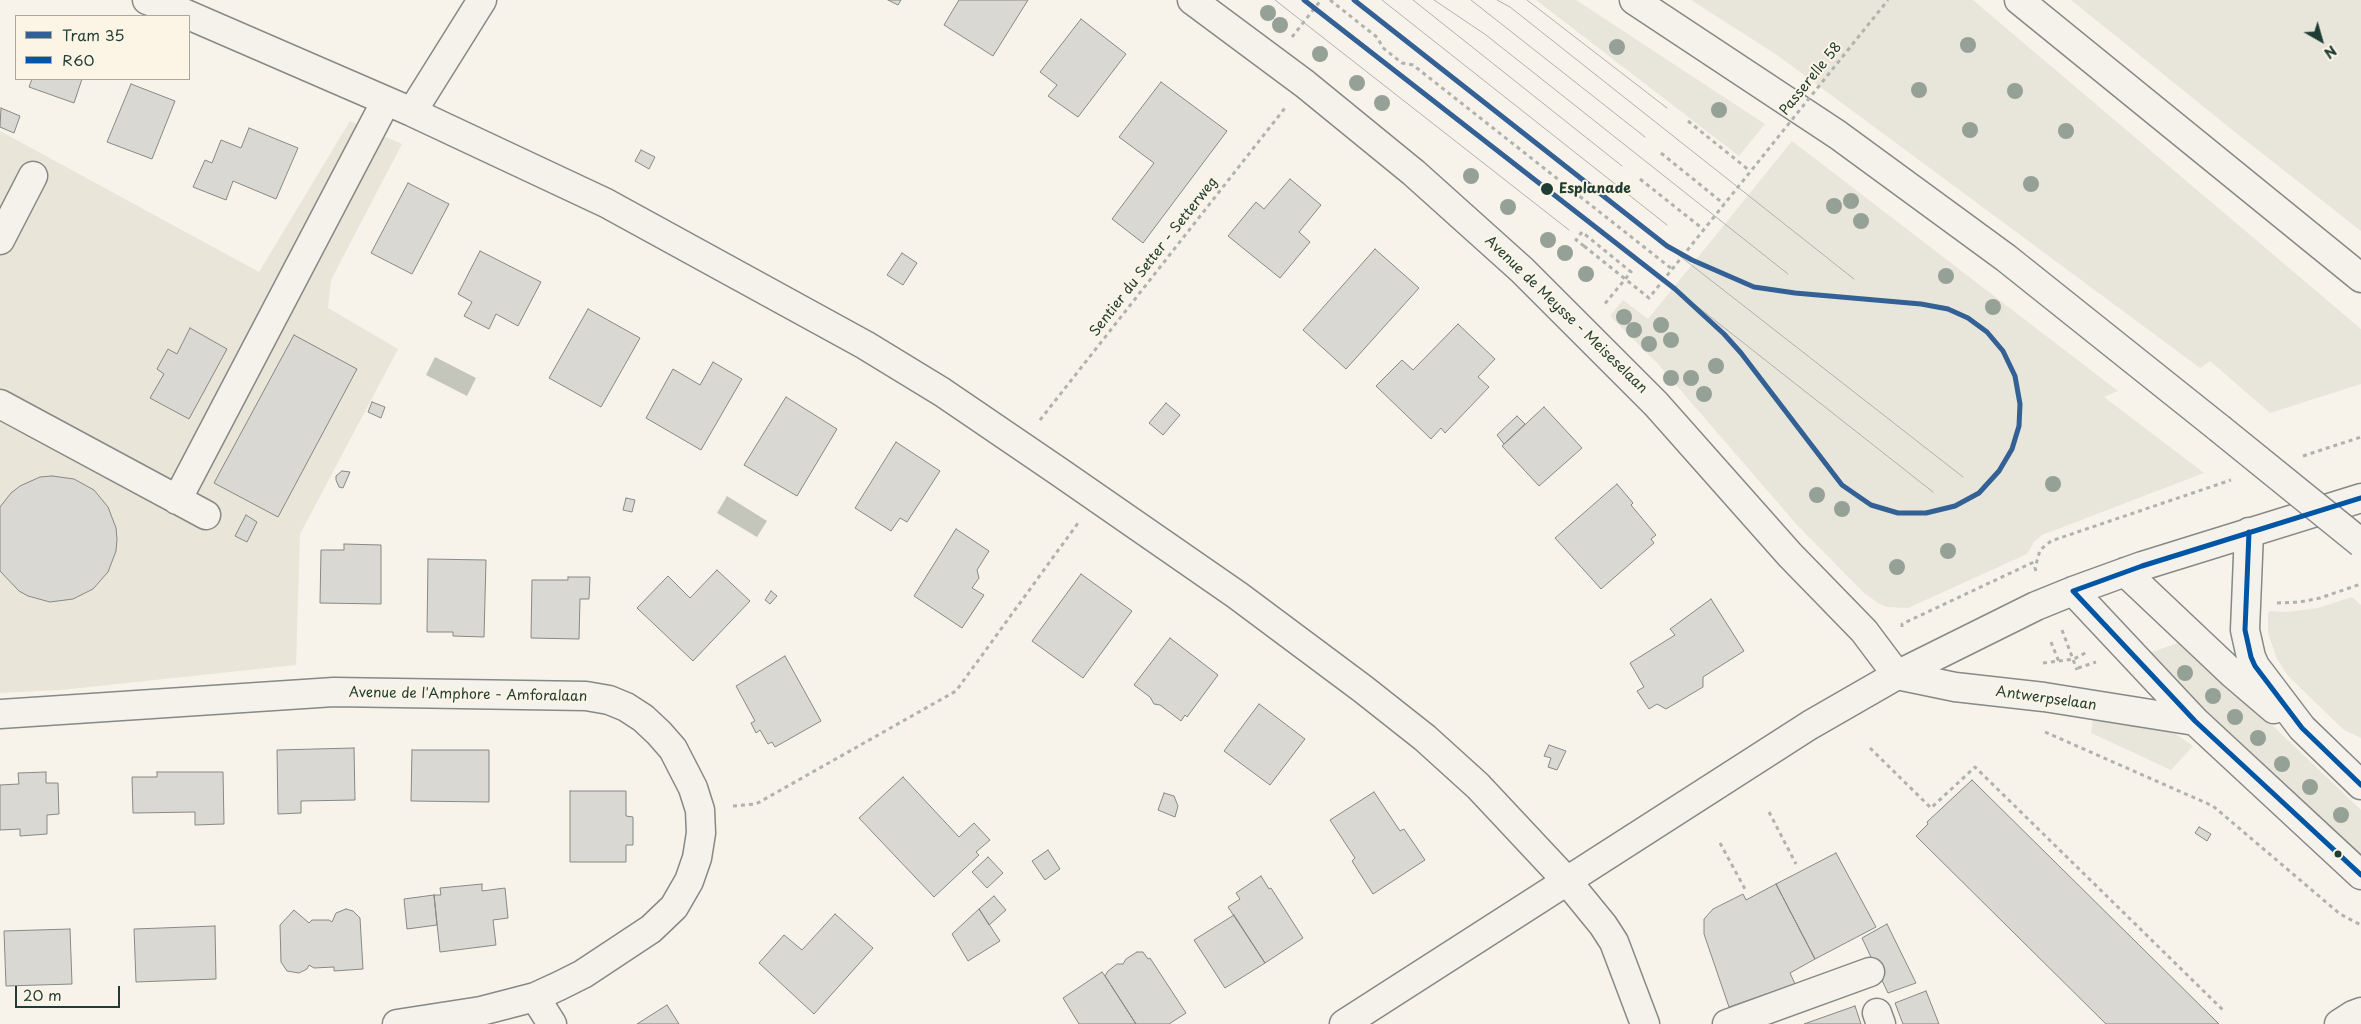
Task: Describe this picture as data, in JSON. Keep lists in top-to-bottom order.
{
  "streets": {
    "main road": ["Avenue de Meysse - Meiseselaan", "Avenue de l'Amphore - Amforalaan", "Antwerpselaan"],
    "path": ["Passerelle 58", "Sentier du Setter - Setterweg"]
  },
  "crossings": [
    ["Avenue de Meysse - Meiseselaan", "Antwerpselaan"]
  ],
  "places": ["Esplanade"],
  "lines": ["tram line 35", "transit line R60"],
  "legend": ["Tram 35", "R60"],
  "scale_bar": "20 m",
  "north": "bottom right"
}
